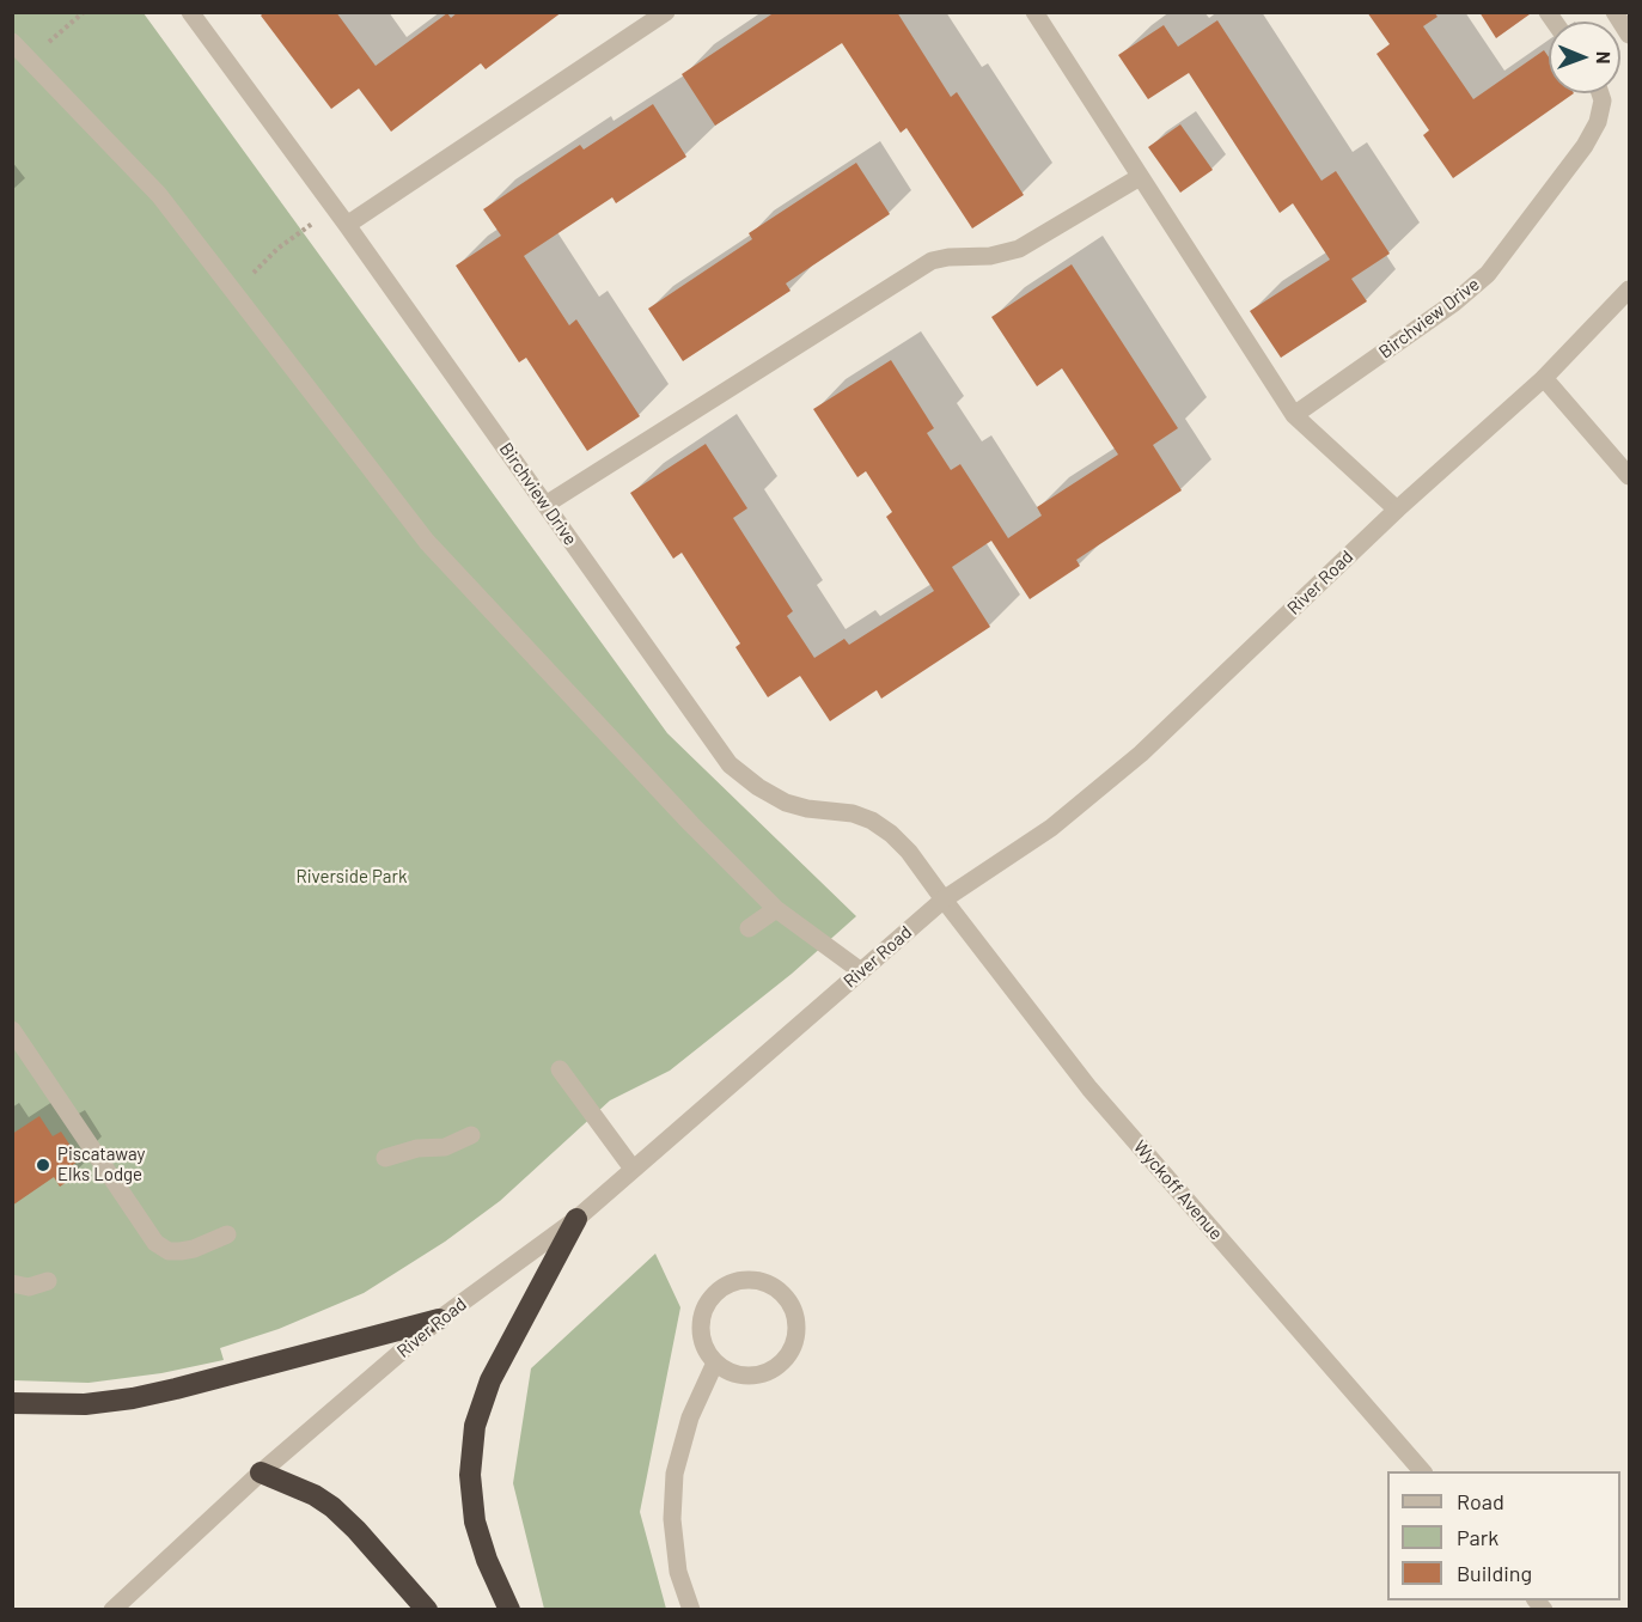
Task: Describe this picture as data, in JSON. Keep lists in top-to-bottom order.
{
  "streets": {
    "street": ["Birchview Drive", "River Road", "Wyckoff Avenue"]
  },
  "crossings": [
    ["Birchview Drive", "River Road"],
    ["Birchview Drive", "Wyckoff Avenue"],
    ["River Road", "Wyckoff Avenue"]
  ],
  "parks": ["Riverside Park"],
  "places": ["Piscataway Elks Lodge"],
  "legend": ["Road", "Park", "Building"],
  "north": "right"
}
